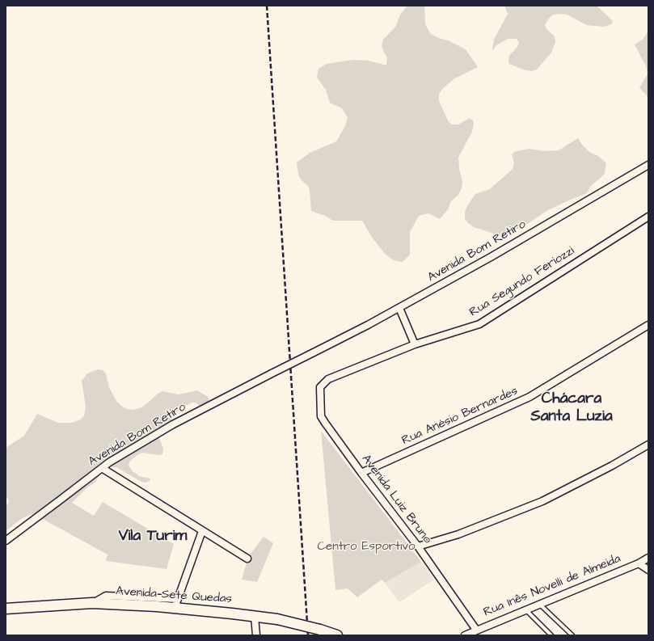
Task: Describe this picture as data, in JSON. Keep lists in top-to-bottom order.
{
  "streets": {
    "street": [
      "Avenida Bom Retiro",
      "Rua Segundo Feriozzi",
      "Rua Anésio Bernardes",
      "Avenida Luiz Bruno",
      "Rua Inês Novelli de Almeida",
      "Avenida Sete Quedas"
    ]
  },
  "crossings": [
    ["Rua Segundo Feriozzi", "Avenida Luiz Bruno"],
    ["Rua Anésio Bernardes", "Avenida Luiz Bruno"],
    ["Avenida Luiz Bruno", "Rua Inês Novelli de Almeida"]
  ],
  "districts": ["Chácara Santa Luzia", "Vila Turim"],
  "parks": ["Centro Esportivo"]
}
